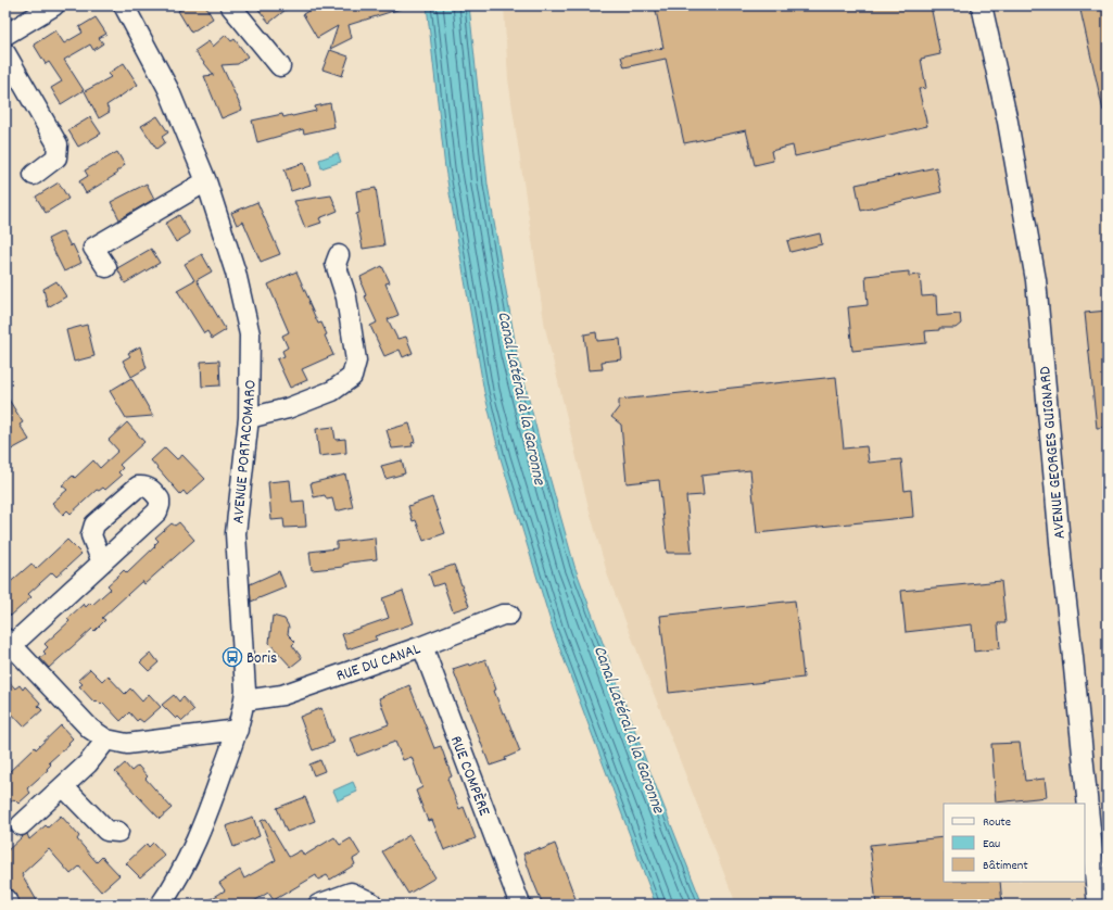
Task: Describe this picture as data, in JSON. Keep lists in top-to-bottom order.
{
  "streets": {
    "street": [
      "AVENUE PORTACOMARO",
      "AVENUE GEORGES GUIGNARD",
      "RUE DU CANAL",
      "RUE COMPÈRE"
    ]
  },
  "crossings": [
    ["AVENUE PORTACOMARO", "RUE DU CANAL"],
    ["RUE DU CANAL", "RUE COMPÈRE"]
  ],
  "water": ["Canal Latéral à la Garonne"],
  "places": {
    "bus stop": ["Boris"]
  },
  "legend": ["Route", "Eau", "Bâtiment"]
}
